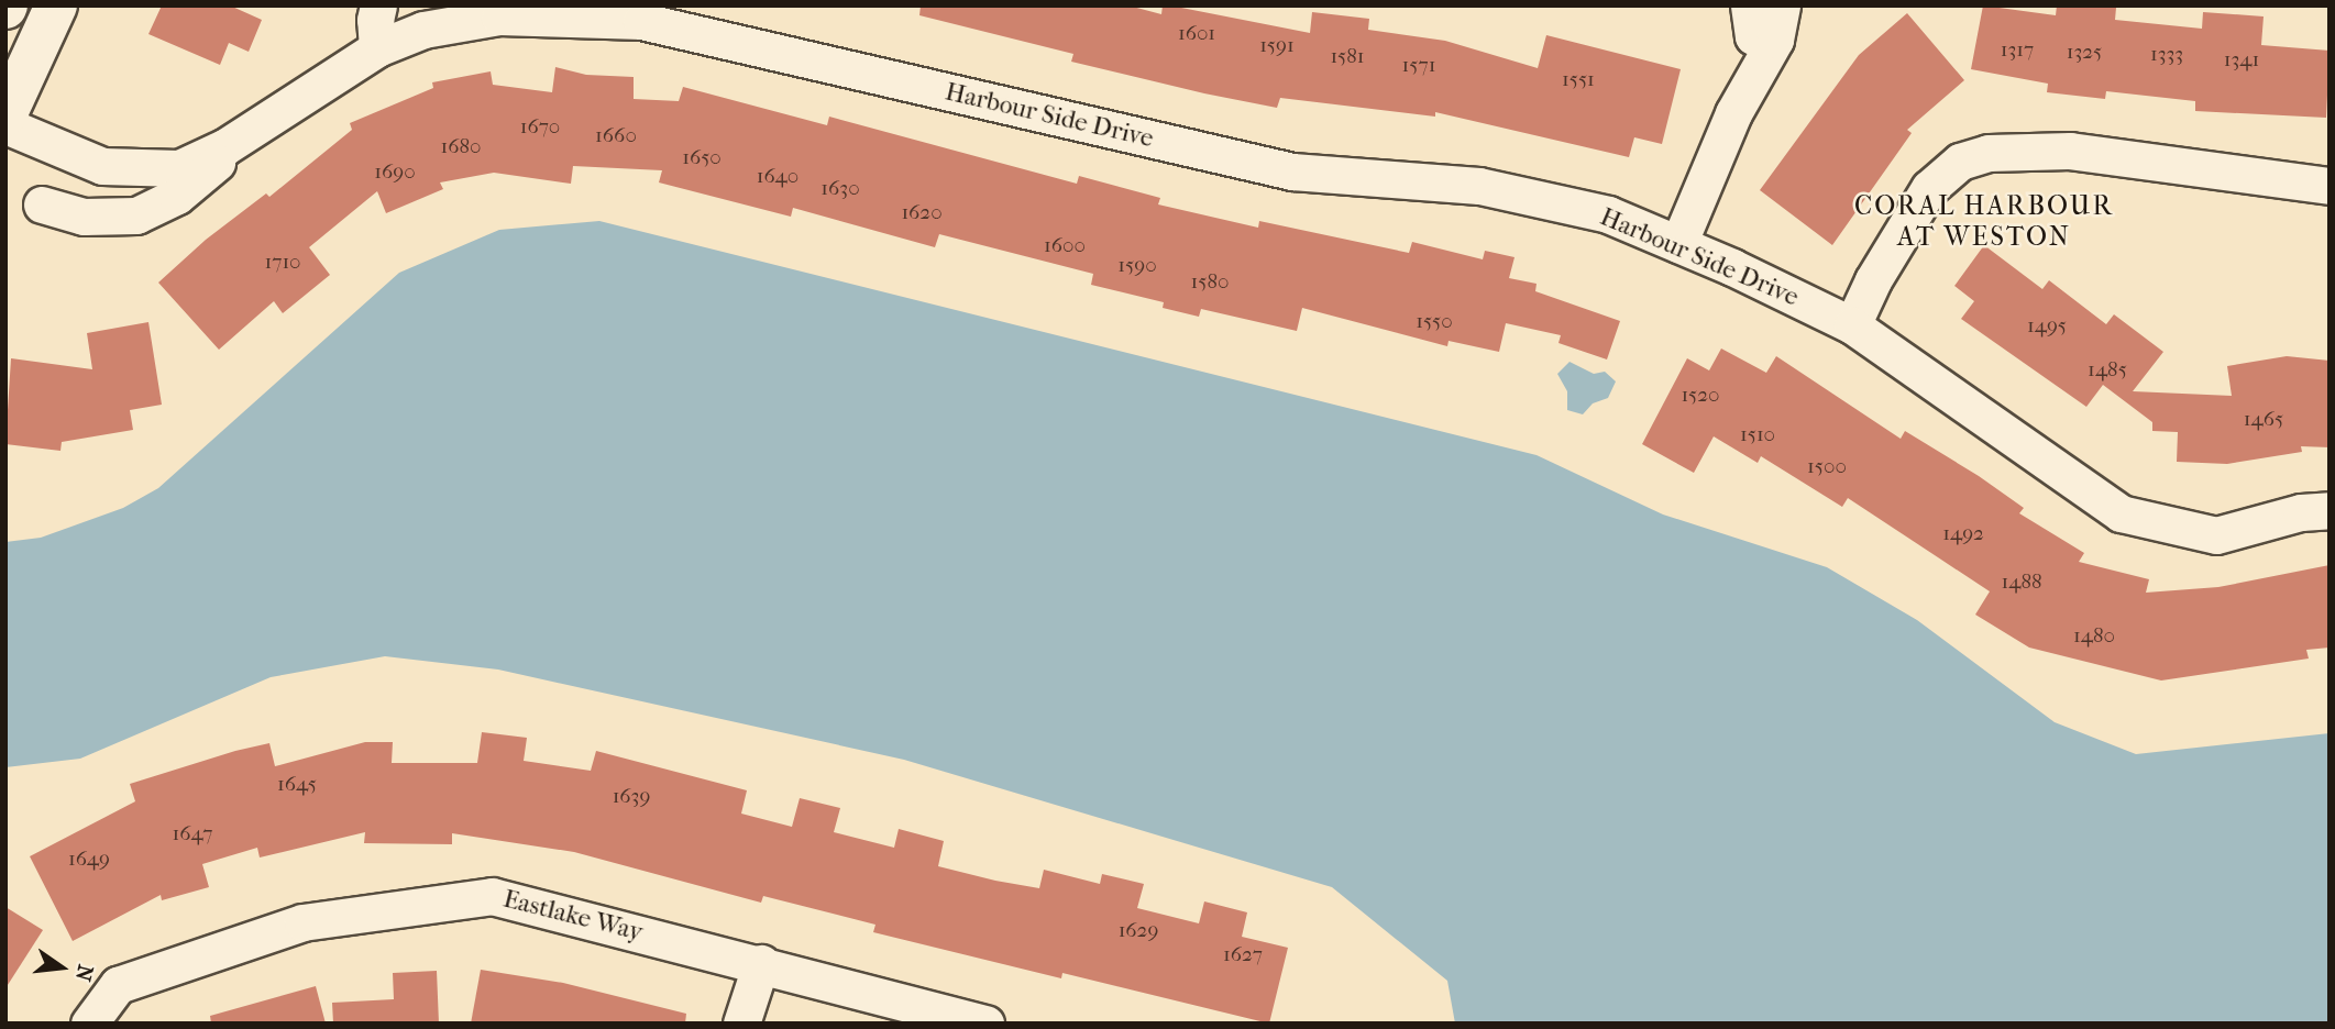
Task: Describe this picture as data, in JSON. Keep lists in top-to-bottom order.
{
  "streets": {
    "street": ["Harbour Side Drive", "Eastlake Way"]
  },
  "districts": ["CORAL HARBOUR AT WESTON"],
  "house_numbers": [
    "1601",
    "1591",
    "1317",
    "1325",
    "1333",
    "1581",
    "1341",
    "1571",
    "1551",
    "1670",
    "1660",
    "1680",
    "1650",
    "1690",
    "1640",
    "1630",
    "1620",
    "1600",
    "1710",
    "1590",
    "1580",
    "1550",
    "1495",
    "1485",
    "1520",
    "1465",
    "1510",
    "1500",
    "1492",
    "1488",
    "1480",
    "1645",
    "1639",
    "1647",
    "1649",
    "1629",
    "1627"
  ],
  "north": "right"
}
